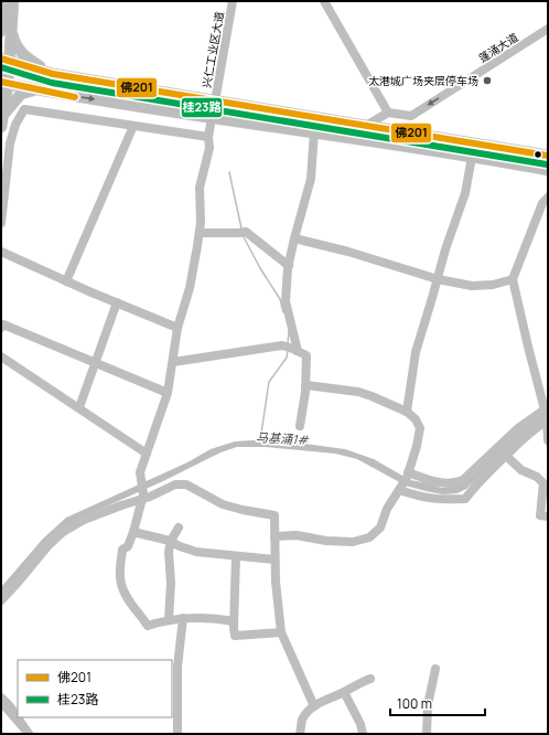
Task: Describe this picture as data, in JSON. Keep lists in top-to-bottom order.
{
  "streets": {
    "street": ["蓬涌大道", "兴仁工业区大道"]
  },
  "one_way": ["蓬涌大道"],
  "water": ["马基涌1#"],
  "places": ["太港城广场夹层停车场"],
  "lines": ["transit line 佛201", "transit line 桂23路"],
  "legend": ["佛201", "桂23路"],
  "scale_bar": "100 m"
}
